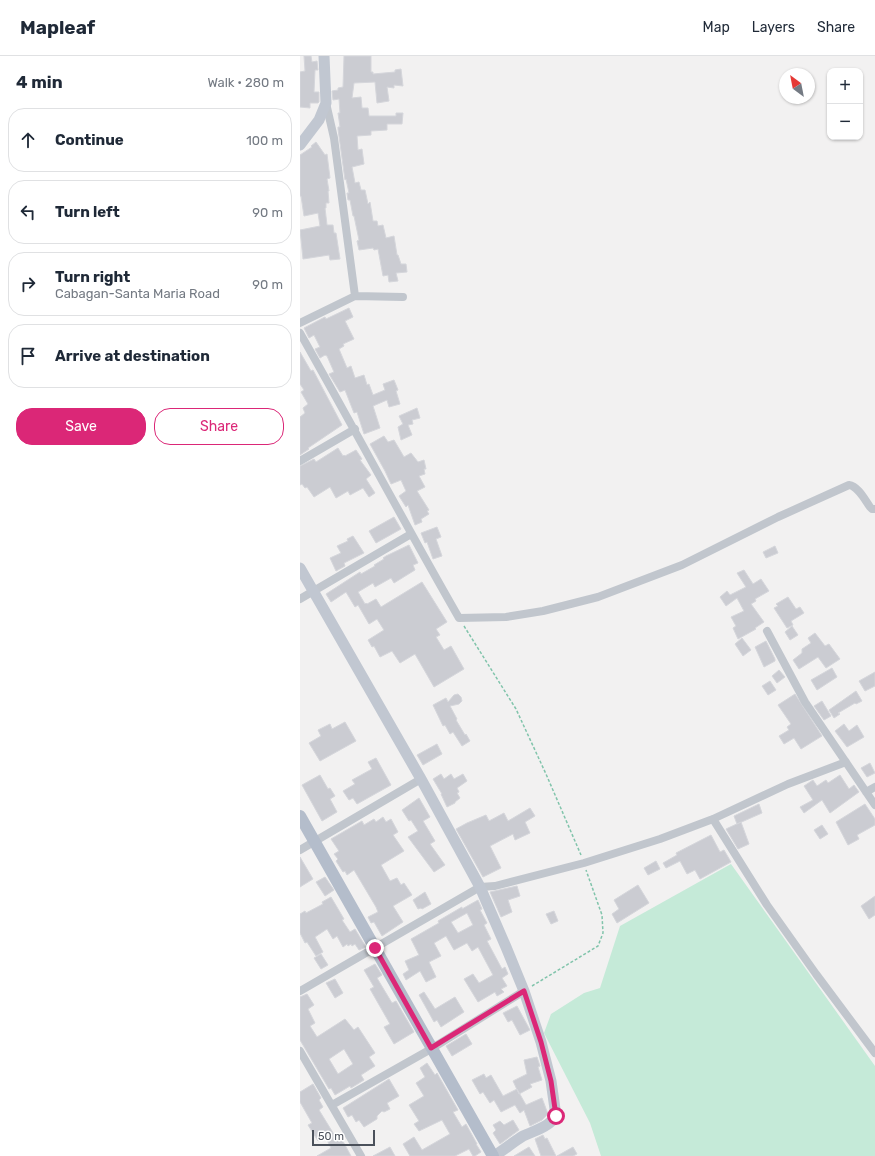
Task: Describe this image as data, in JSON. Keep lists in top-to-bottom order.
{
  "scale_bar": "50 m",
  "north": "top left",
  "page": {
    "header": "Mapleaf",
    "nav": ["Map", "Layers", "Share"],
    "heading": ["4 min", "Walk · 280 m"],
    "map_buttons": ["+", "−"],
    "list": [
      ["Continue", "100 m"],
      ["Turn left", "90 m"],
      ["Turn right", "Cabagan-Santa Maria Road", "90 m"],
      "Arrive at destination"
    ],
    "buttons": ["Save", "Share"],
    "scale": "50 m"
  }
}
